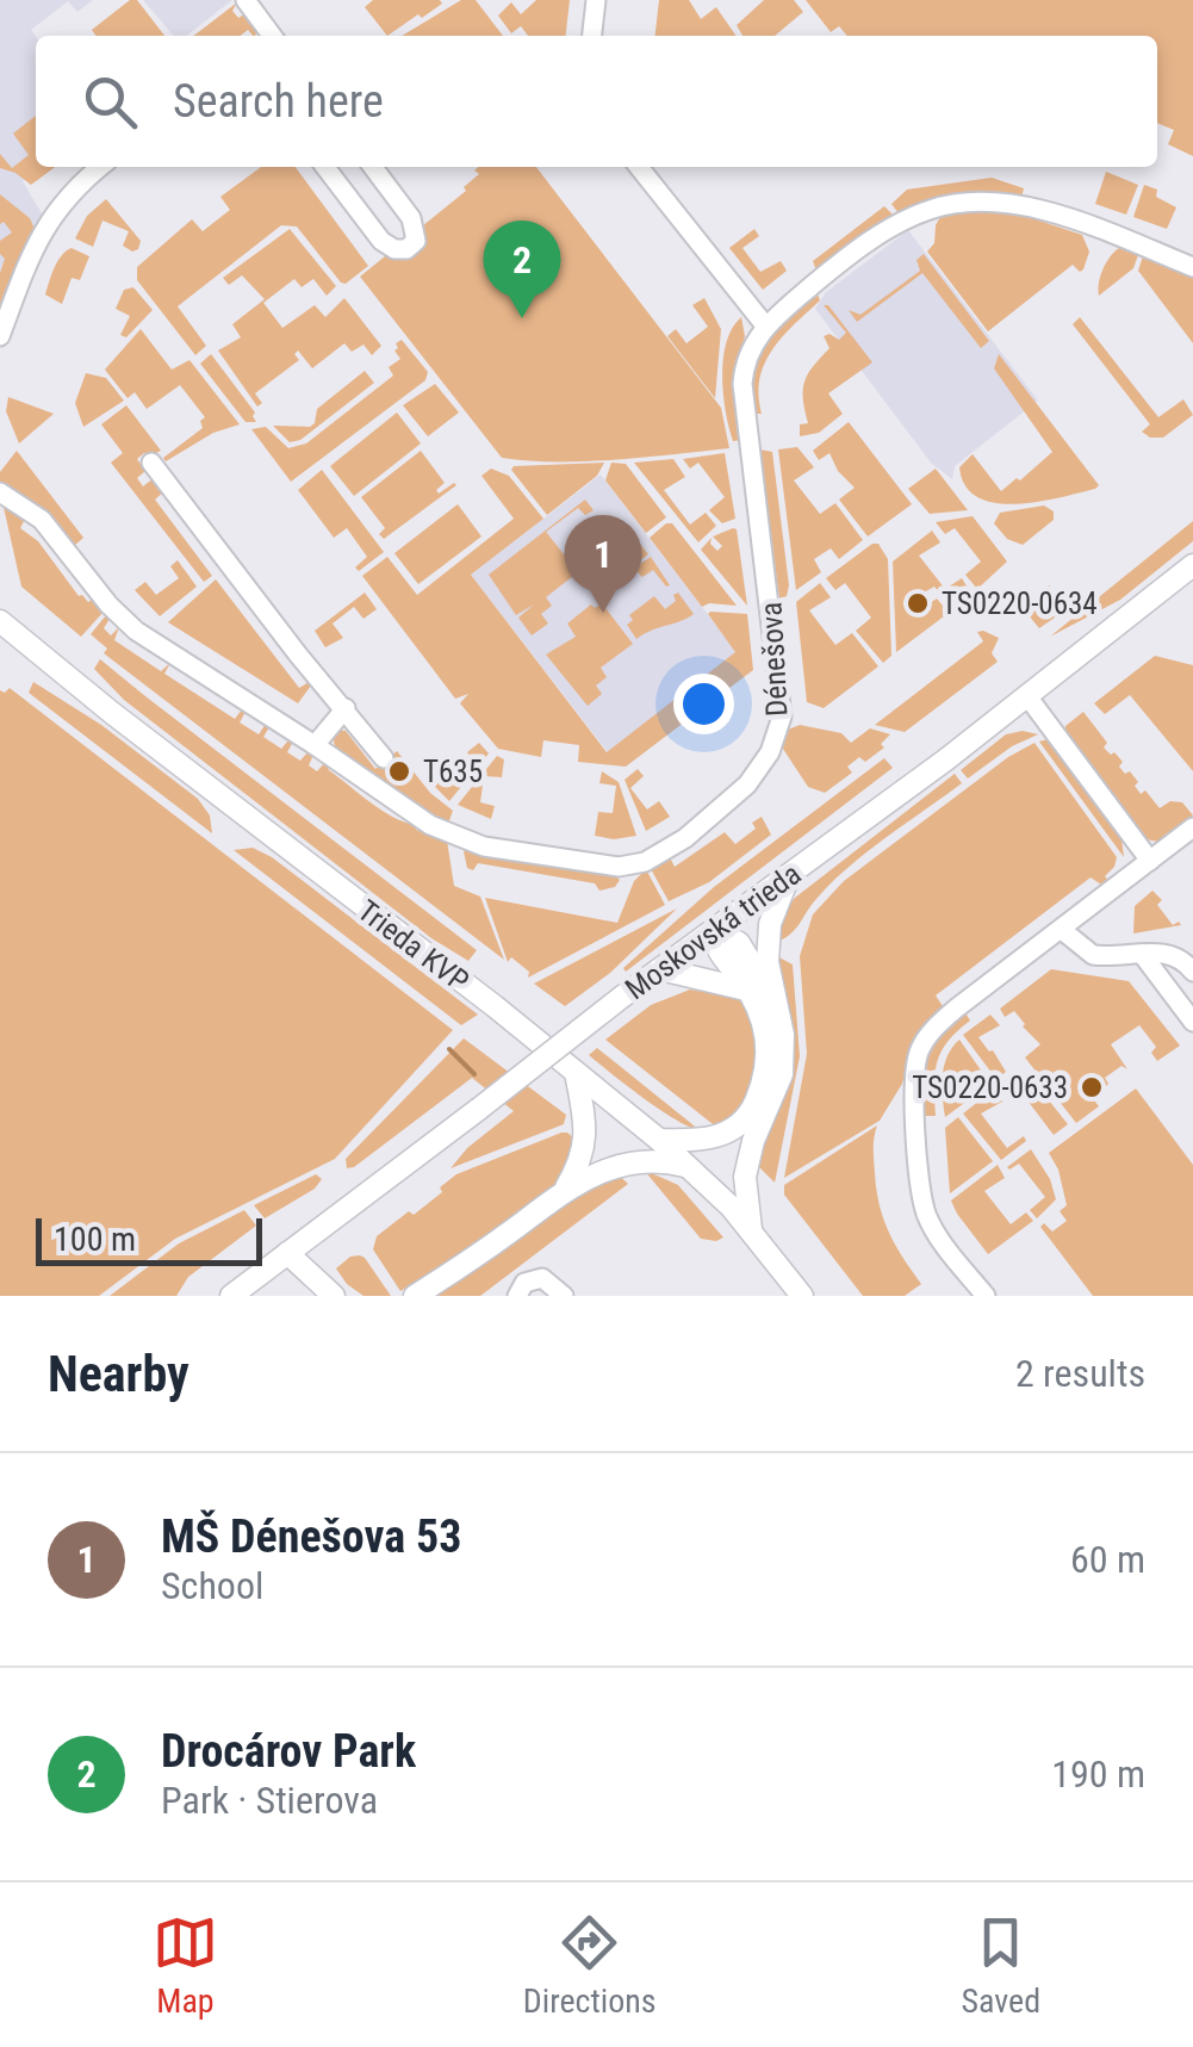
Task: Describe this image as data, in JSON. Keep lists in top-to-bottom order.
{
  "streets": {
    "street": ["Dénešova", "Moskovská trieda", "Trieda KVP"]
  },
  "places": ["TS0220-0634", "T635", "TS0220-0633"],
  "scale_bar": "100 m",
  "page": {
    "search": "Search here",
    "pins": ["2", "1"],
    "scale": "100 m",
    "heading": ["Nearby", "2 results"],
    "list": [
      {
        "mark": "1",
        "name": "MŠ Dénešova 53",
        "note": "School",
        "value": "60 m"
      },
      {
        "mark": "2",
        "name": "Drocárov Park",
        "note": "Park · Stierova",
        "value": "190 m"
      }
    ],
    "nav": ["Map", "Directions", "Saved"]
  }
}
